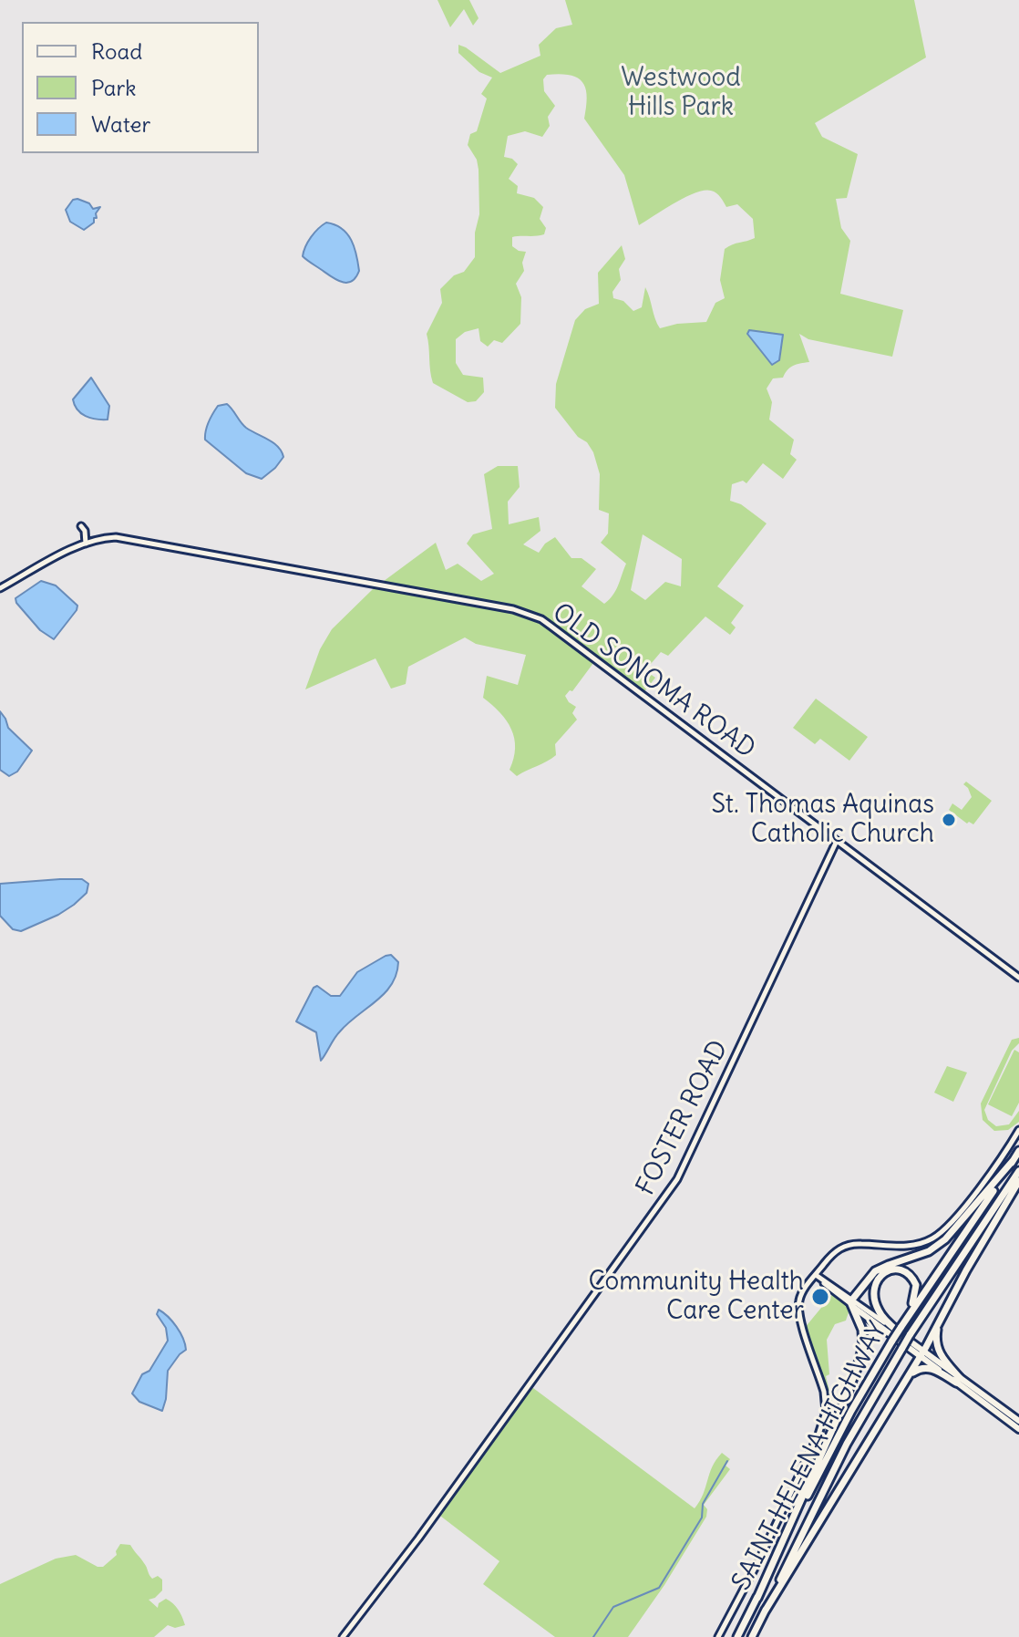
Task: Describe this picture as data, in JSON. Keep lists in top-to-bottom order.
{
  "streets": {
    "highway": ["SAINT HELENA HIGHWAY"],
    "street": ["OLD SONOMA ROAD", "FOSTER ROAD"]
  },
  "crossings": [
    ["OLD SONOMA ROAD", "FOSTER ROAD"]
  ],
  "parks": ["Westwood Hills Park"],
  "places": ["St. Thomas Aquinas Catholic Church", "Community Health Care Center"],
  "legend": ["Road", "Park", "Water"]
}
